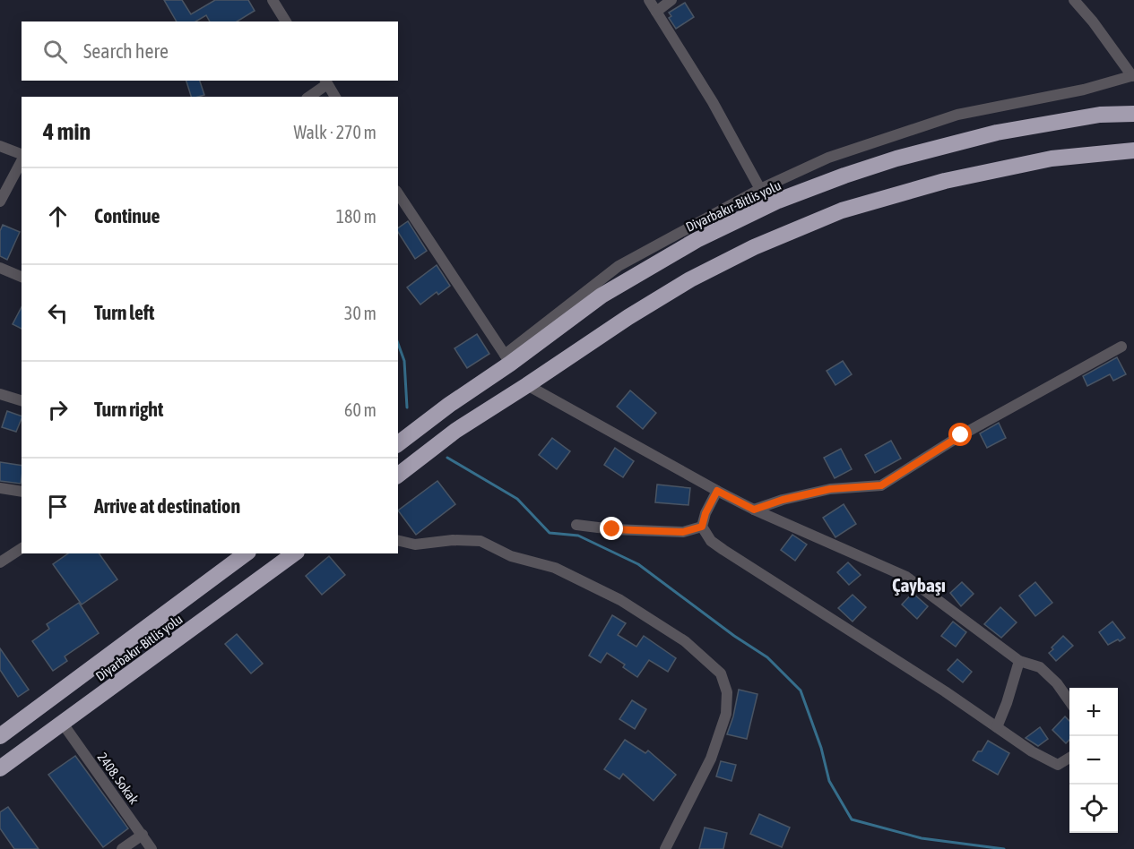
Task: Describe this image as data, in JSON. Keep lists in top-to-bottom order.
{
  "streets": {
    "highway": ["Diyarbakır-Bitlis yolu"],
    "street": ["2408. Sokak"]
  },
  "crossings": [
    ["Diyarbakır-Bitlis yolu", "2408. Sokak"]
  ],
  "districts": ["Çaybaşı"],
  "page": {
    "search": "Search here",
    "heading": ["4 min", "Walk · 270 m"],
    "list": [
      ["Continue", "180 m"],
      ["Turn left", "30 m"],
      ["Turn right", "60 m"],
      "Arrive at destination"
    ],
    "map_buttons": ["+", "−"]
  }
}
